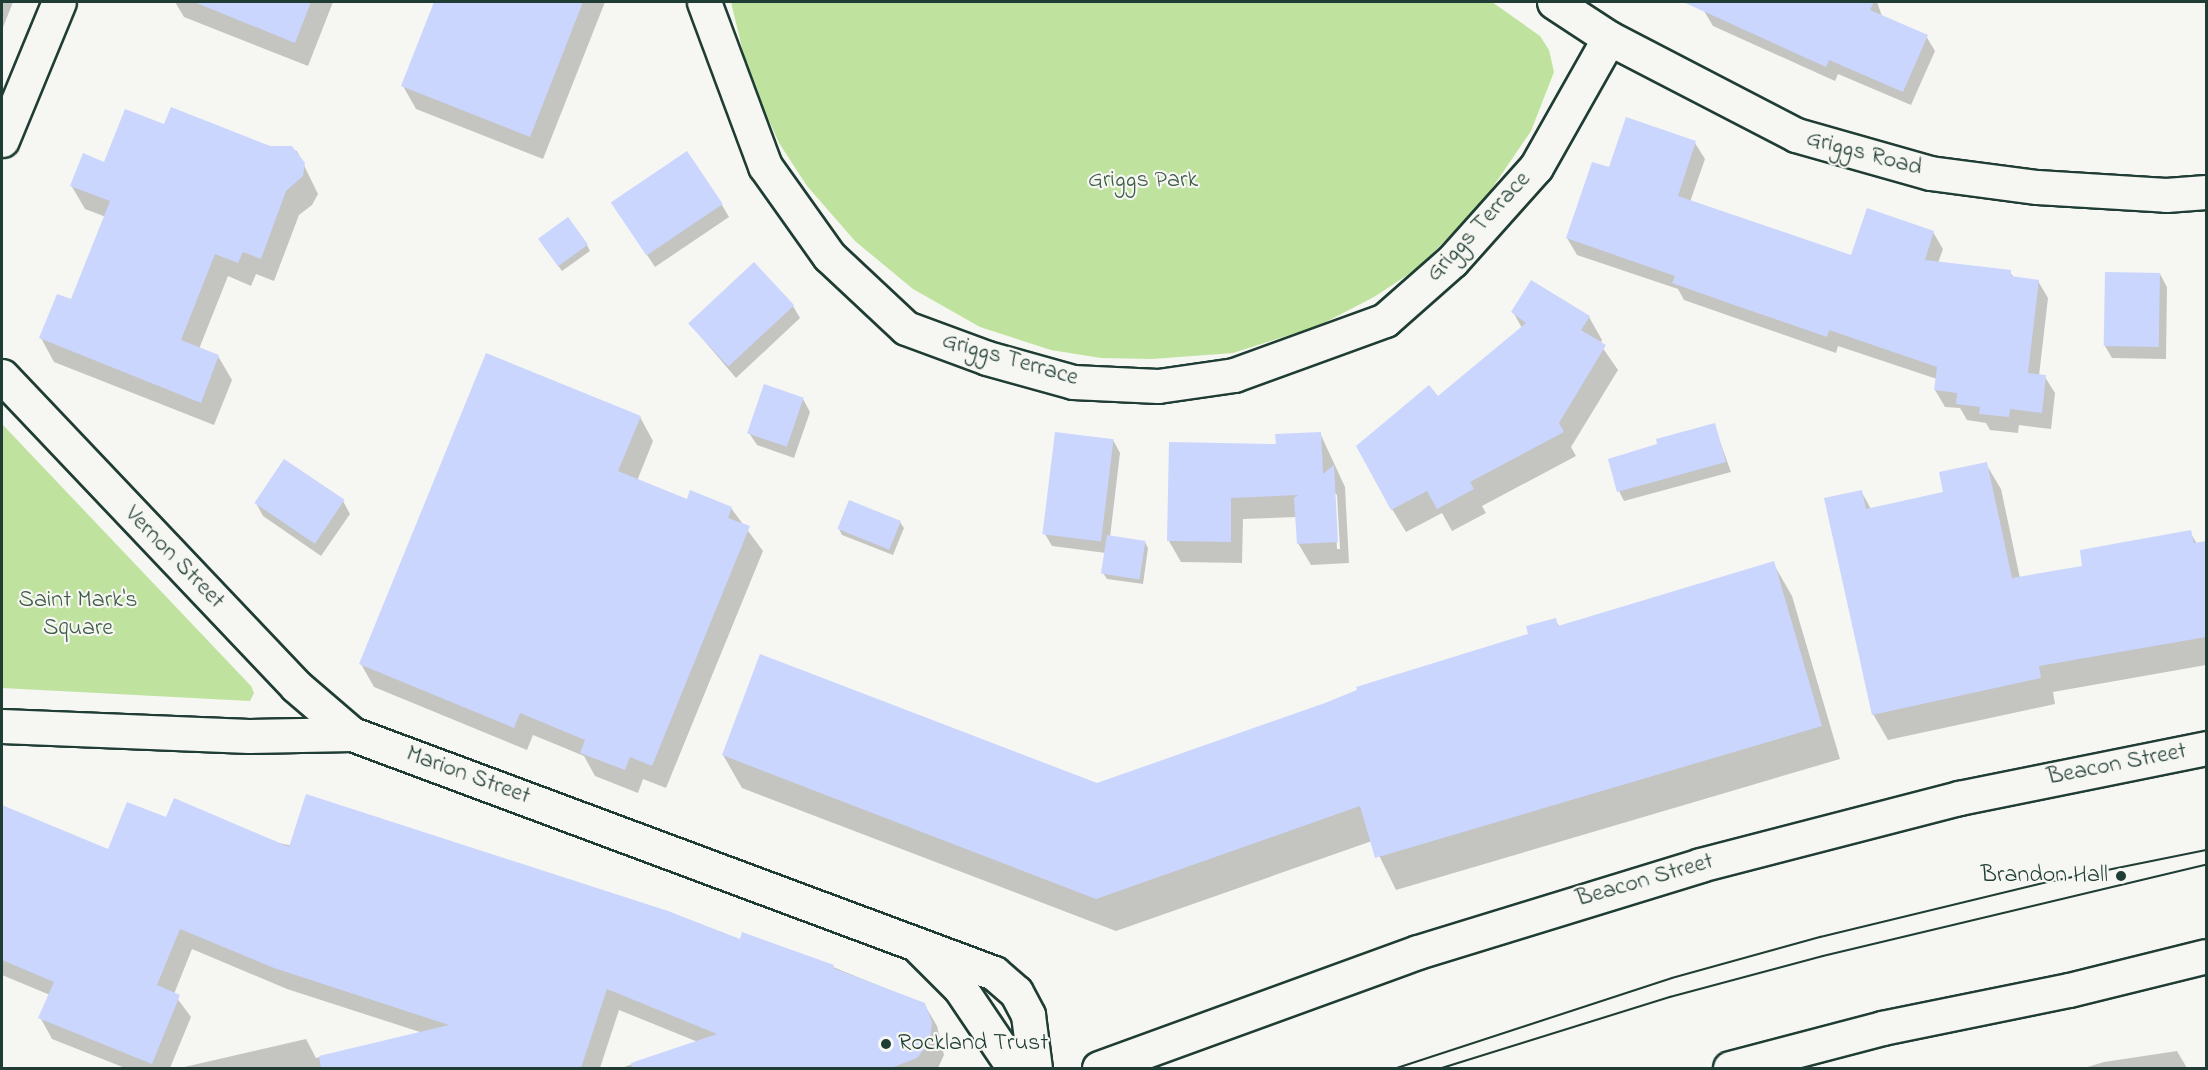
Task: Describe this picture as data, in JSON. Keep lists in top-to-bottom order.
{
  "streets": {
    "street": [
      "Griggs Road",
      "Griggs Terrace",
      "Vernon Street",
      "Beacon Street",
      "Marion Street"
    ]
  },
  "crossings": [
    ["Griggs Road", "Griggs Terrace"],
    ["Vernon Street", "Marion Street"]
  ],
  "parks": ["Griggs Park", "Saint Mark's Square"],
  "places": ["Brandon Hall", "Rockland Trust"]
}
